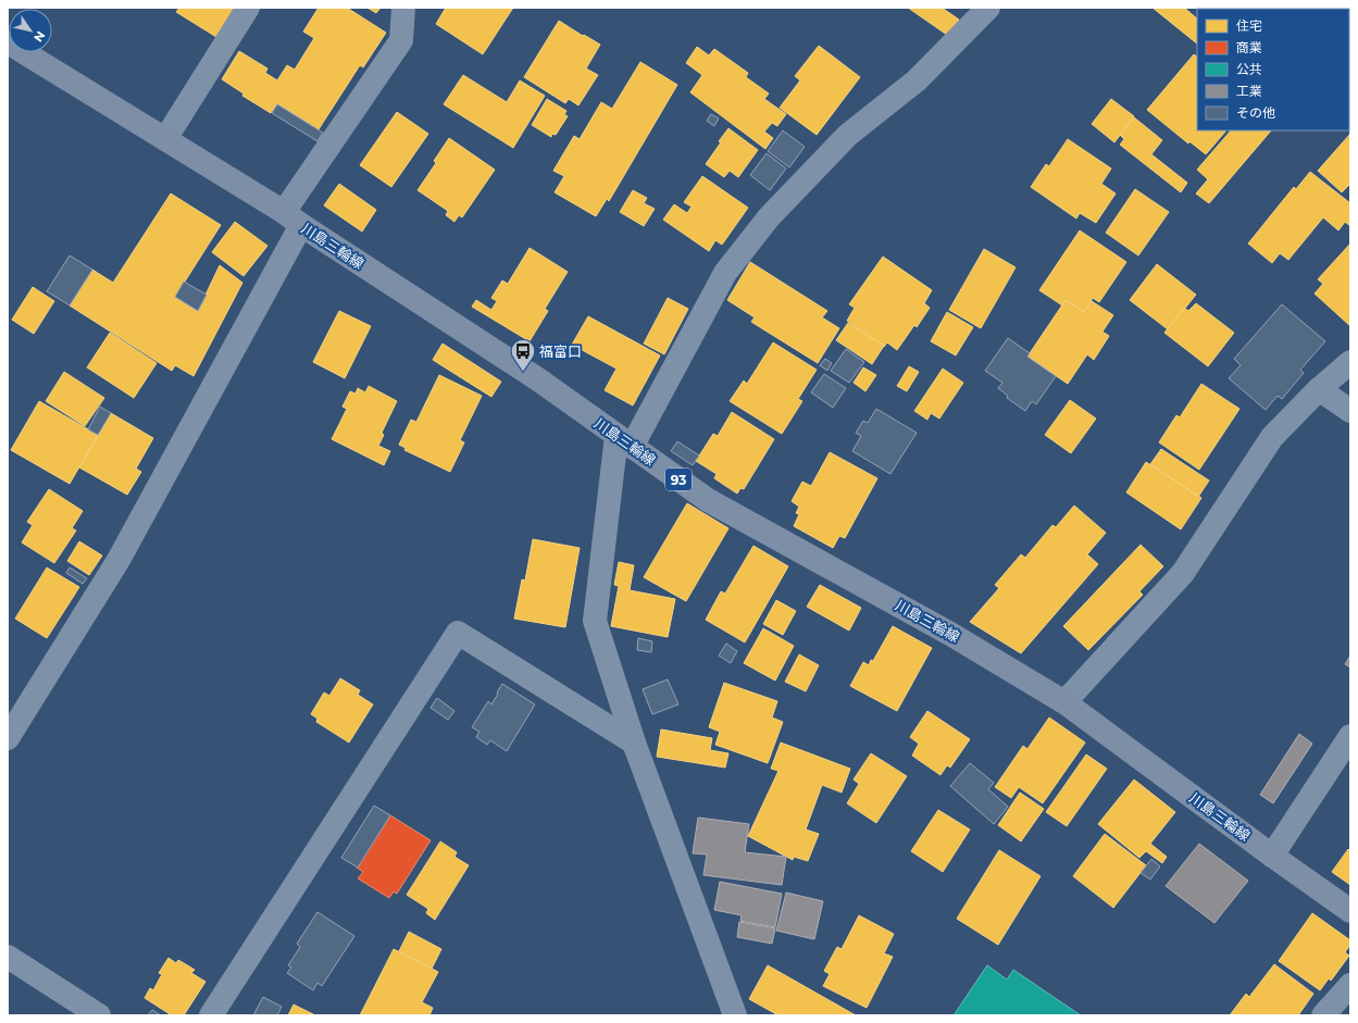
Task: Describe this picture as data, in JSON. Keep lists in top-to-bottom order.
{
  "streets": {
    "main road": ["川島三輪線", "93"]
  },
  "places": {
    "bus stop": ["福富口"]
  },
  "legend": [
    "住宅",
    "商業",
    "公共",
    "工業",
    "その他"
  ],
  "north": "bottom right"
}
